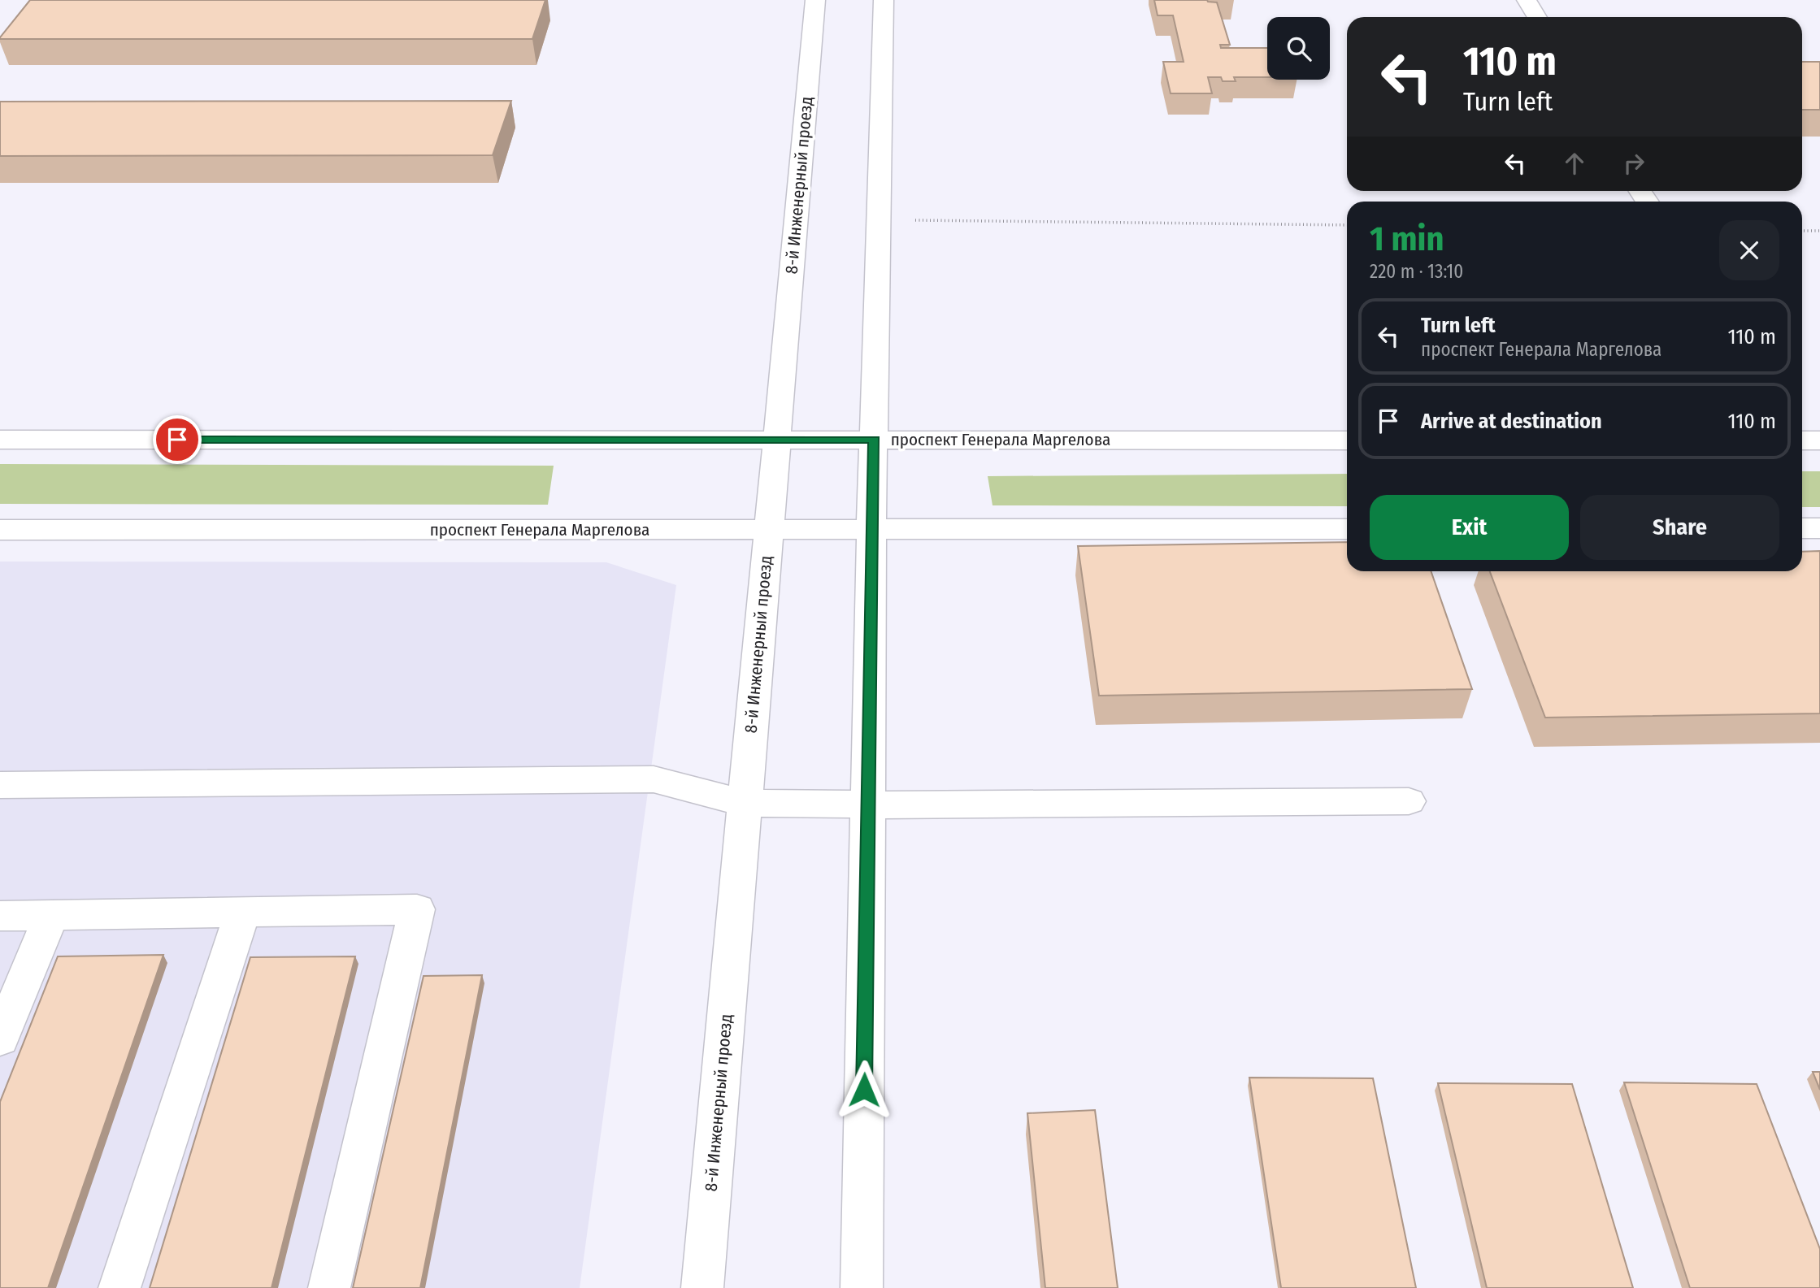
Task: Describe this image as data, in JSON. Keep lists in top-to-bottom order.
{
  "streets": {
    "street": ["8-й Инженерный проезд", "проспект Генерала Маргелова"]
  },
  "crossings": [
    ["8-й Инженерный проезд", "проспект Генерала Маргелова"]
  ],
  "page": {
    "turn": ["110 m", "Turn left"],
    "heading": ["1 min", "220 m · 13:10"],
    "list": [
      {
        "name": "Turn left",
        "note": "проспект Генерала Маргелова",
        "value": "110 m"
      },
      {
        "name": "Arrive at destination",
        "value": "110 m"
      }
    ],
    "buttons": ["Exit", "Share"]
  }
}
